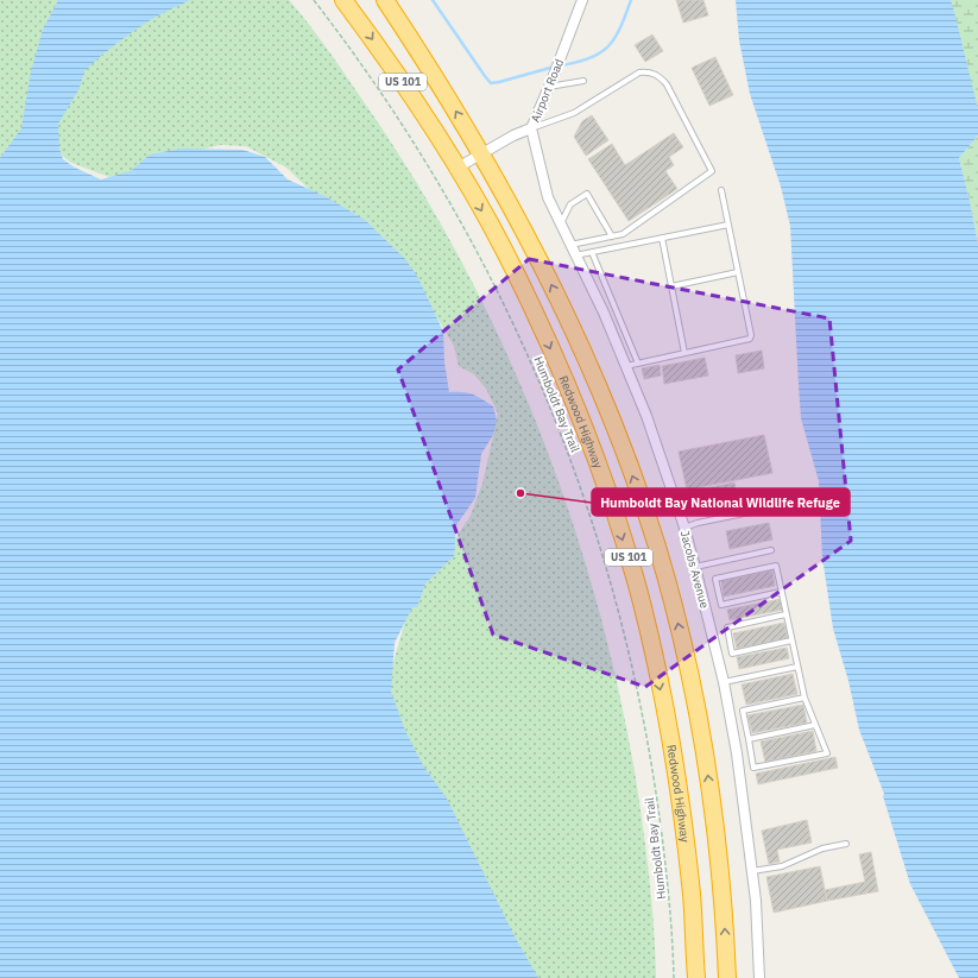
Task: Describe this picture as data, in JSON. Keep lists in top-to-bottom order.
{
  "streets": {
    "highway": ["US 101", "Redwood Highway"],
    "street": ["Airport Road", "Jacobs Avenue"],
    "path": ["Humboldt Bay Trail"]
  },
  "crossings": [
    ["US 101", "Airport Road"],
    ["Airport Road", "Redwood Highway"],
    ["Airport Road", "Jacobs Avenue"]
  ],
  "places": ["Humboldt Bay National Wildlife Refuge"]
}
